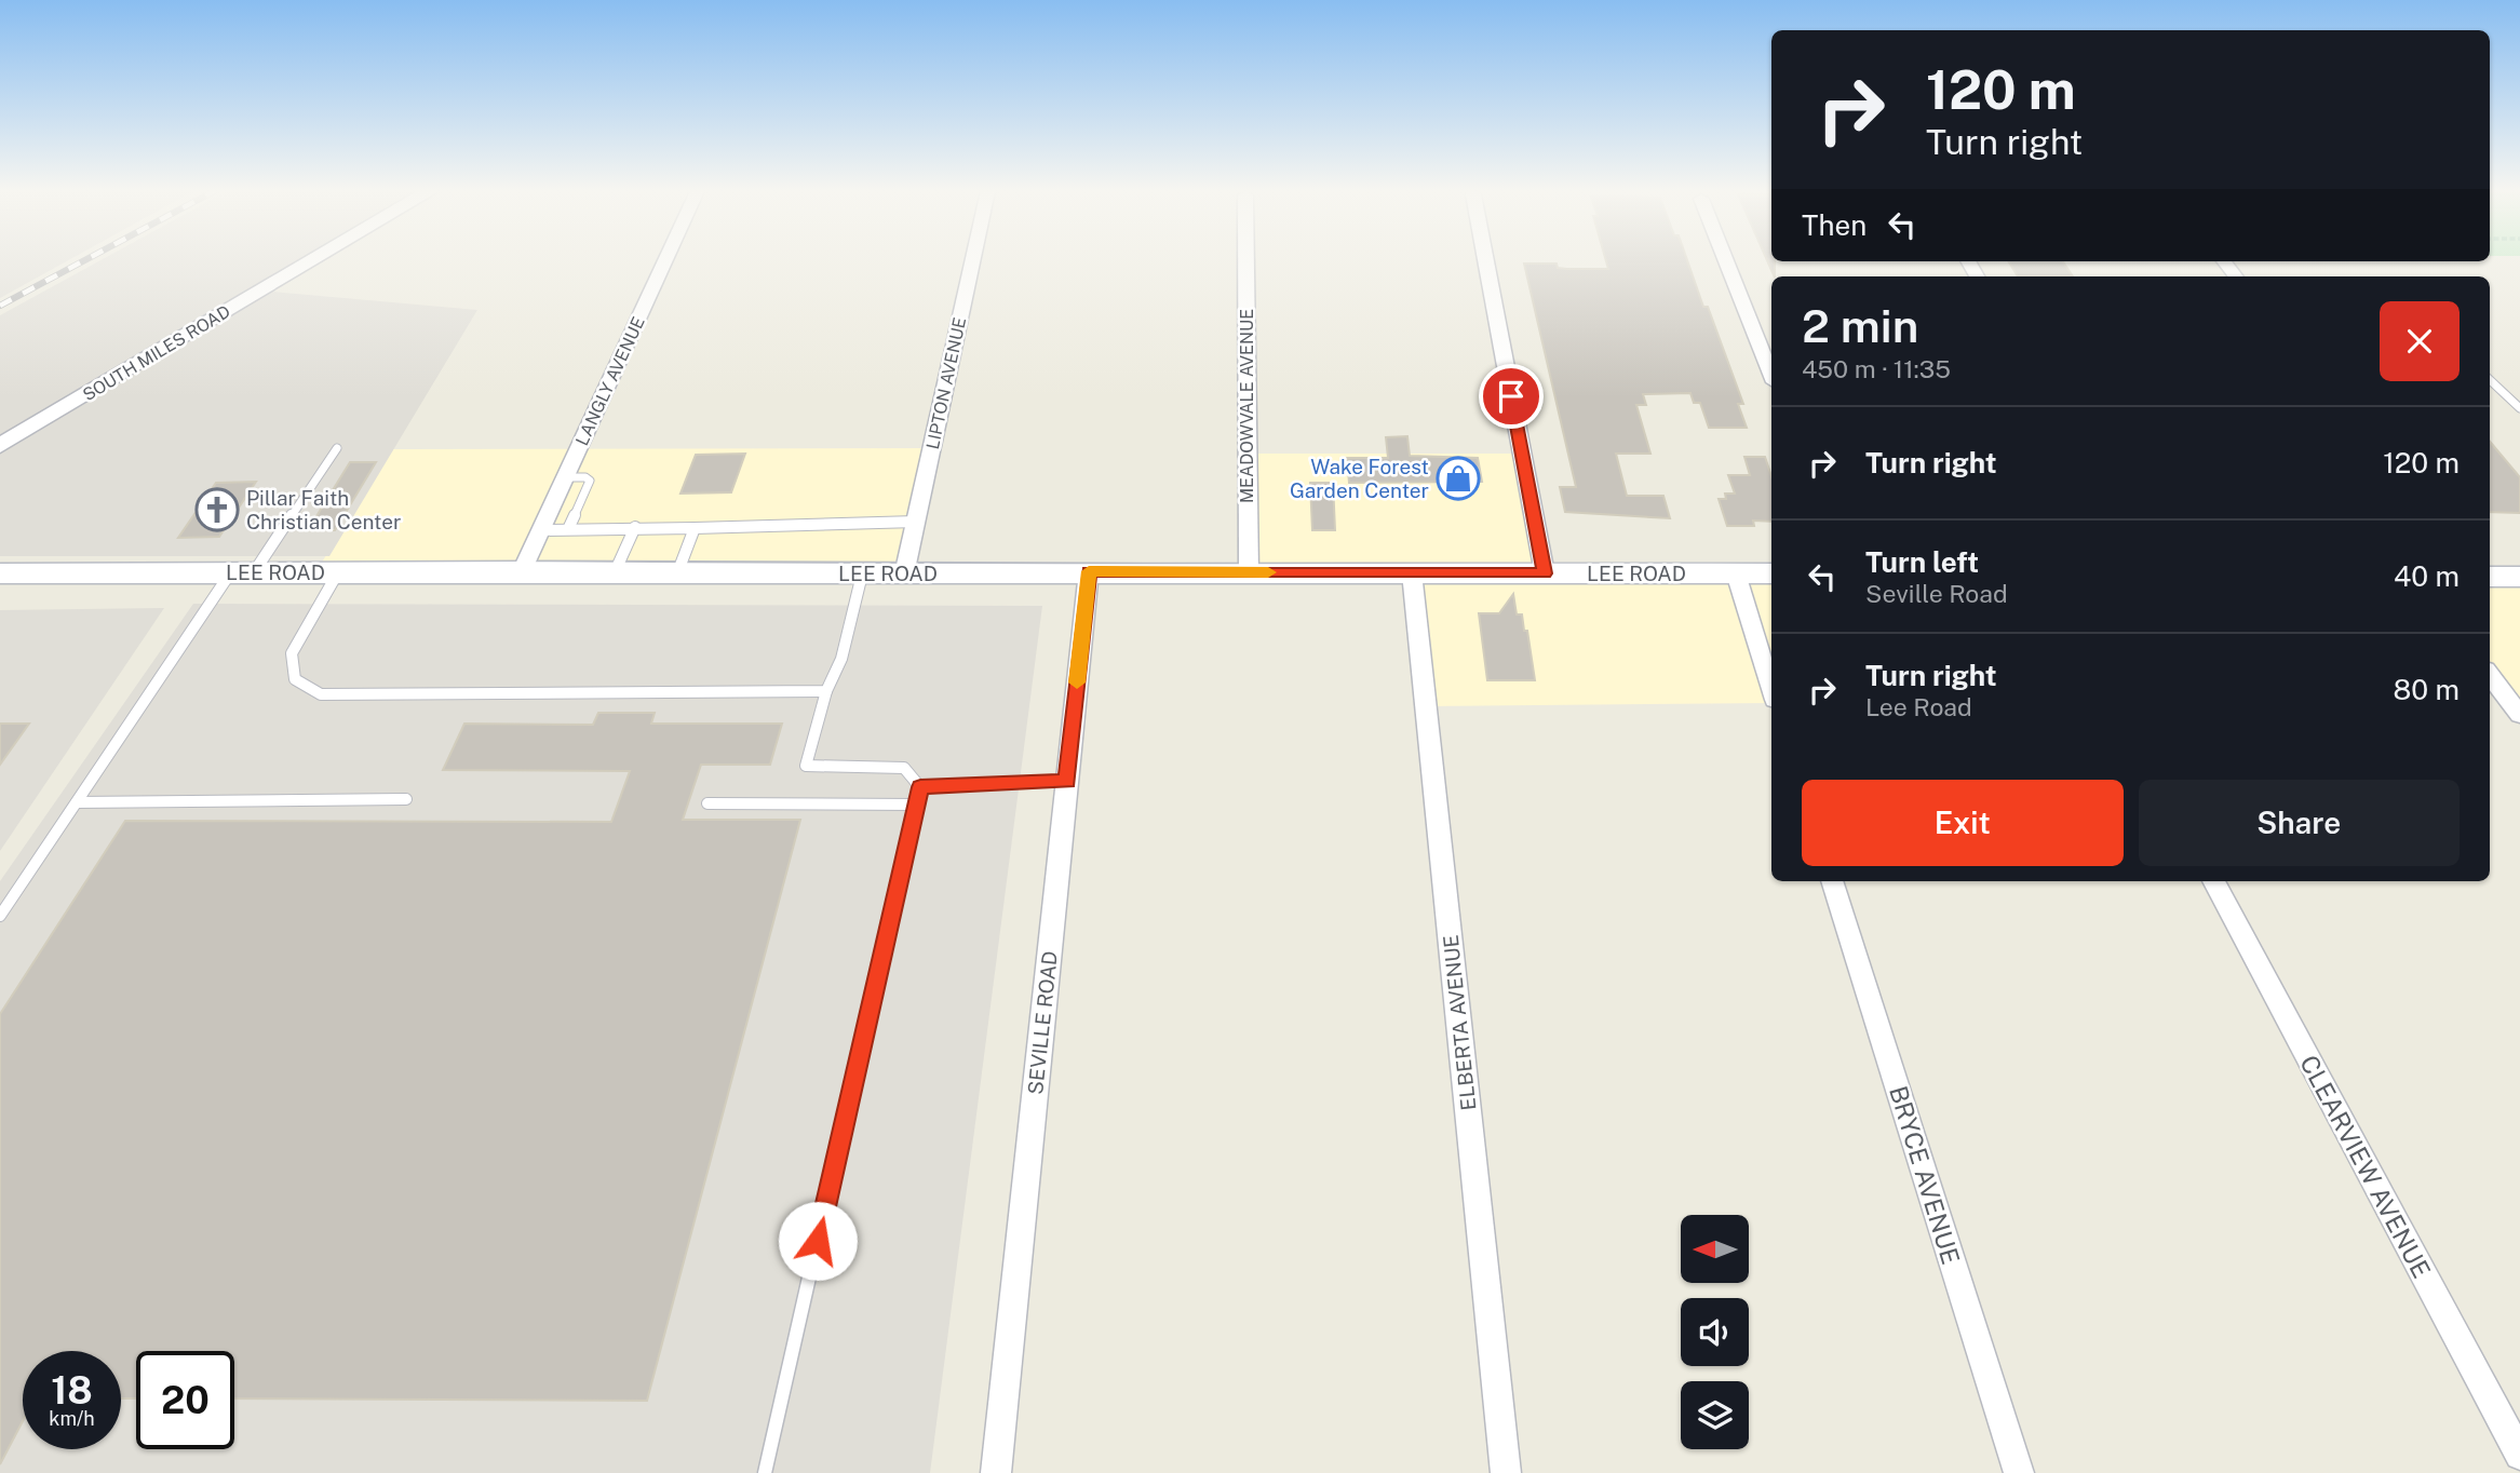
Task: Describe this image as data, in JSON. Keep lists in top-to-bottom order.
{
  "streets": {
    "main road": ["LEE ROAD"],
    "street": [
      "SOUTH MILES ROAD",
      "LANGLY AVENUE",
      "LIPTON AVENUE",
      "MEADOWVALE AVENUE",
      "SEVILLE ROAD",
      "ELBERTA AVENUE",
      "CLEARVIEW AVENUE",
      "BRYCE AVENUE"
    ]
  },
  "crossings": [
    ["LANGLY AVENUE", "LEE ROAD"],
    ["LIPTON AVENUE", "LEE ROAD"],
    ["MEADOWVALE AVENUE", "LEE ROAD"],
    ["LEE ROAD", "SEVILLE ROAD"],
    ["LEE ROAD", "ELBERTA AVENUE"]
  ],
  "places": {
    "shop": ["Wake Forest Garden Center"],
    "church": ["Pillar Faith Christian Center"]
  },
  "north": "left",
  "page": {
    "turn": ["120 m", "Turn right"],
    "then": "Then",
    "heading": ["2 min", "450 m · 11:35"],
    "list": [
      {
        "name": "Turn right",
        "value": "120 m"
      },
      {
        "name": "Turn left",
        "note": "Seville Road",
        "value": "40 m"
      },
      {
        "name": "Turn right",
        "note": "Lee Road",
        "value": "80 m"
      }
    ],
    "buttons": ["Exit", "Share"],
    "speed": "18 km/h",
    "limit": "20"
  }
}
